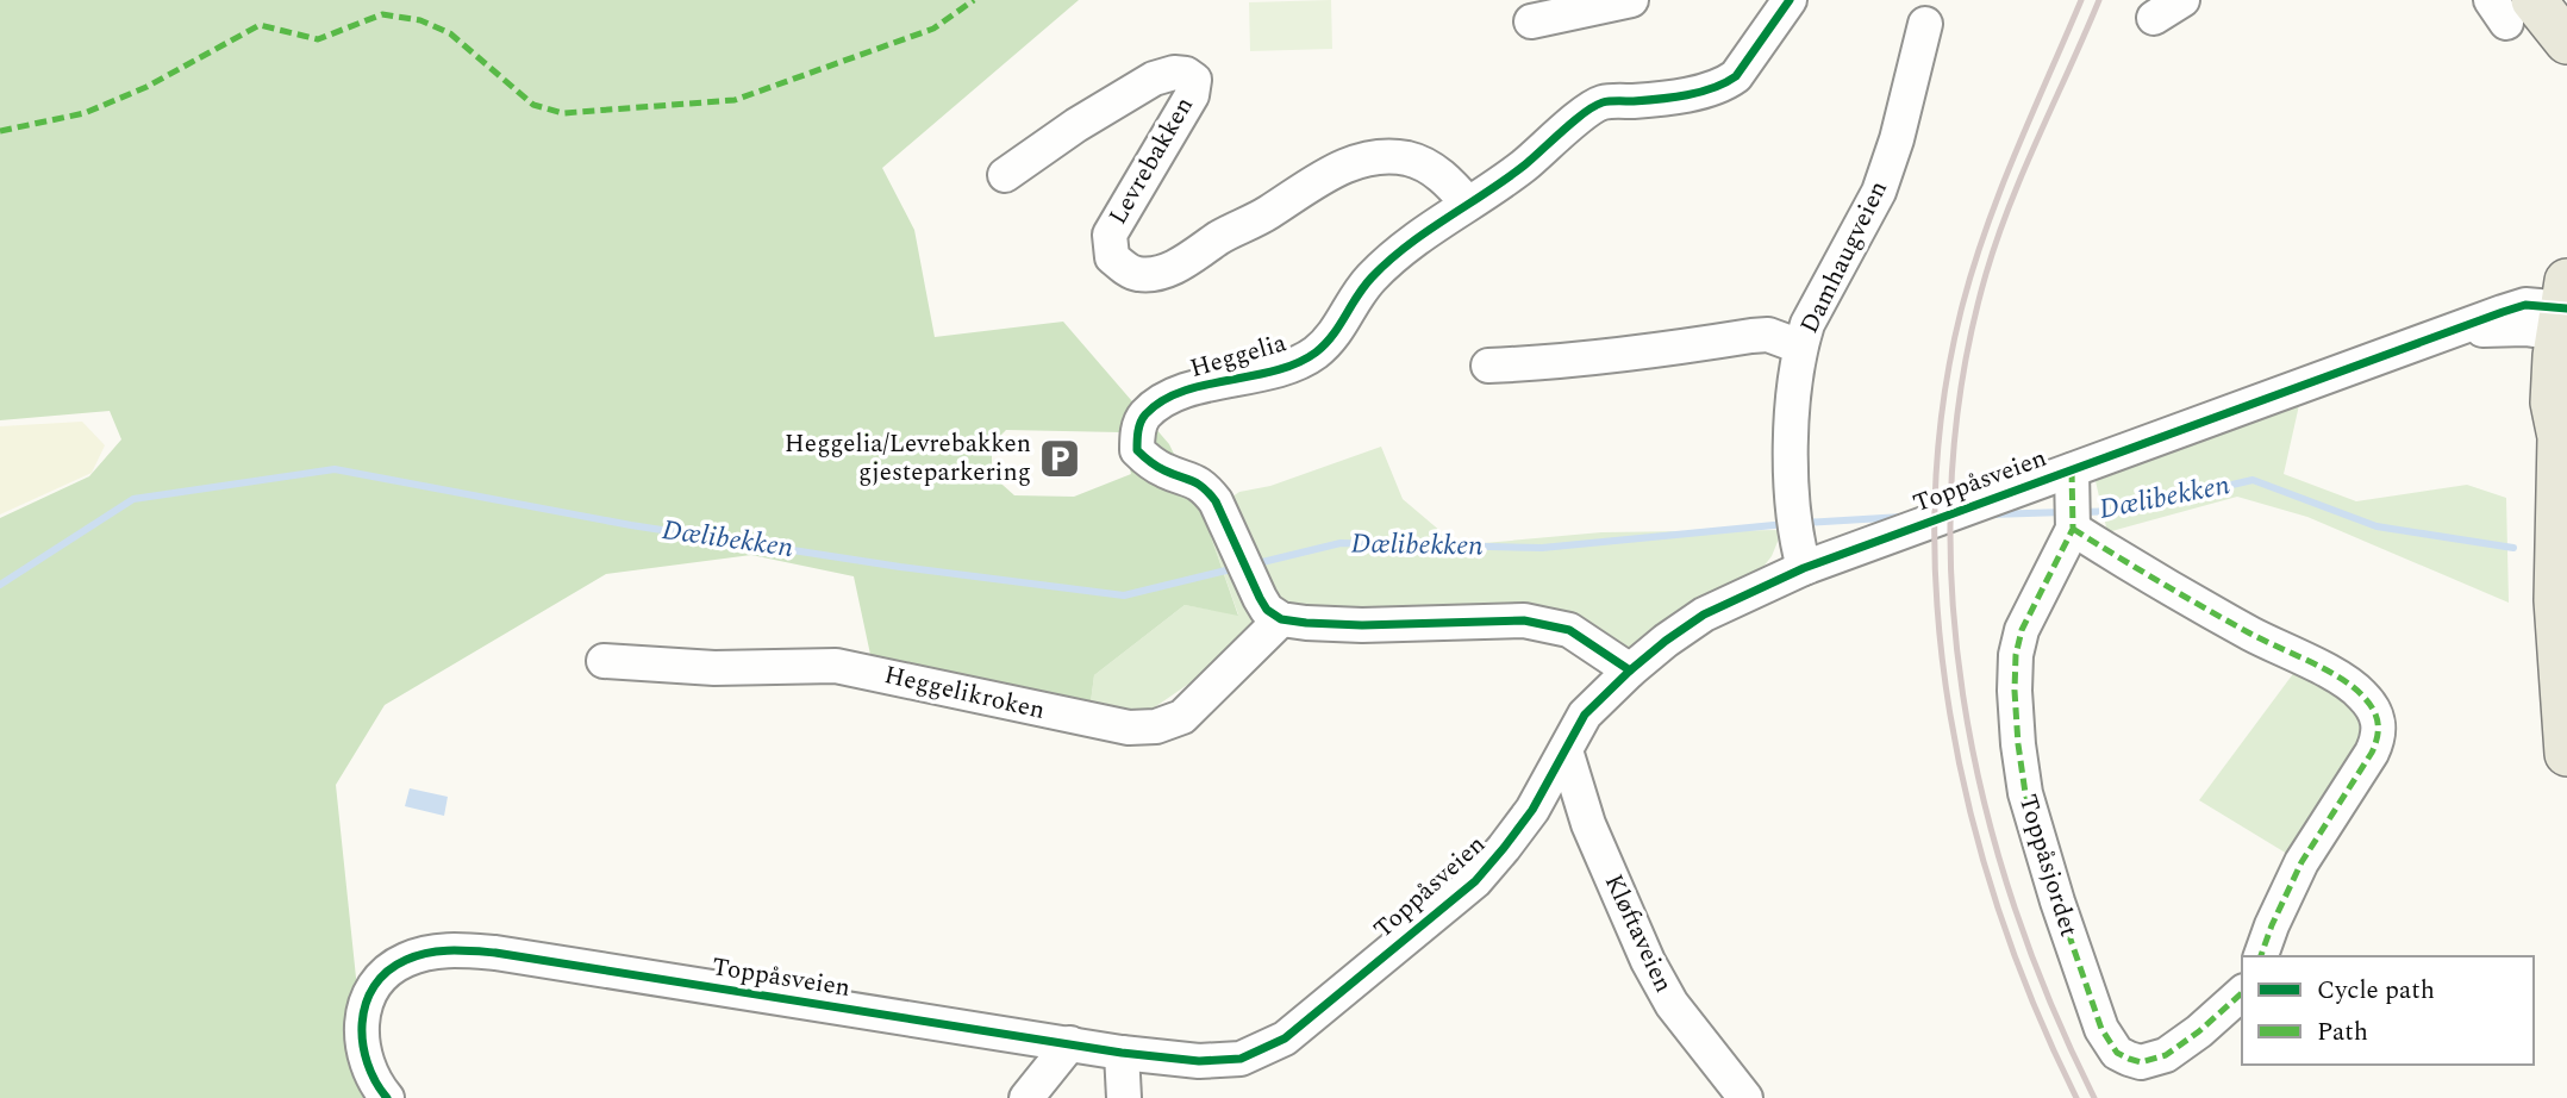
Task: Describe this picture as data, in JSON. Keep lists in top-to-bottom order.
{
  "streets": {
    "street": [
      "Levrebakken",
      "Damhaugveien",
      "Heggelia",
      "Toppåsveien",
      "Heggelikroken",
      "Toppåsjordet",
      "Kløftaveien"
    ]
  },
  "crossings": [
    ["Levrebakken", "Heggelia"],
    ["Damhaugveien", "Toppåsveien"],
    ["Heggelia", "Heggelikroken"],
    ["Toppåsveien", "Toppåsjordet"],
    ["Toppåsveien", "Kløftaveien"]
  ],
  "water": ["Dælibekken"],
  "places": {
    "parking": ["Heggelia/Levrebakken gjesteparkering"]
  },
  "legend": ["Cycle path", "Path"]
}
